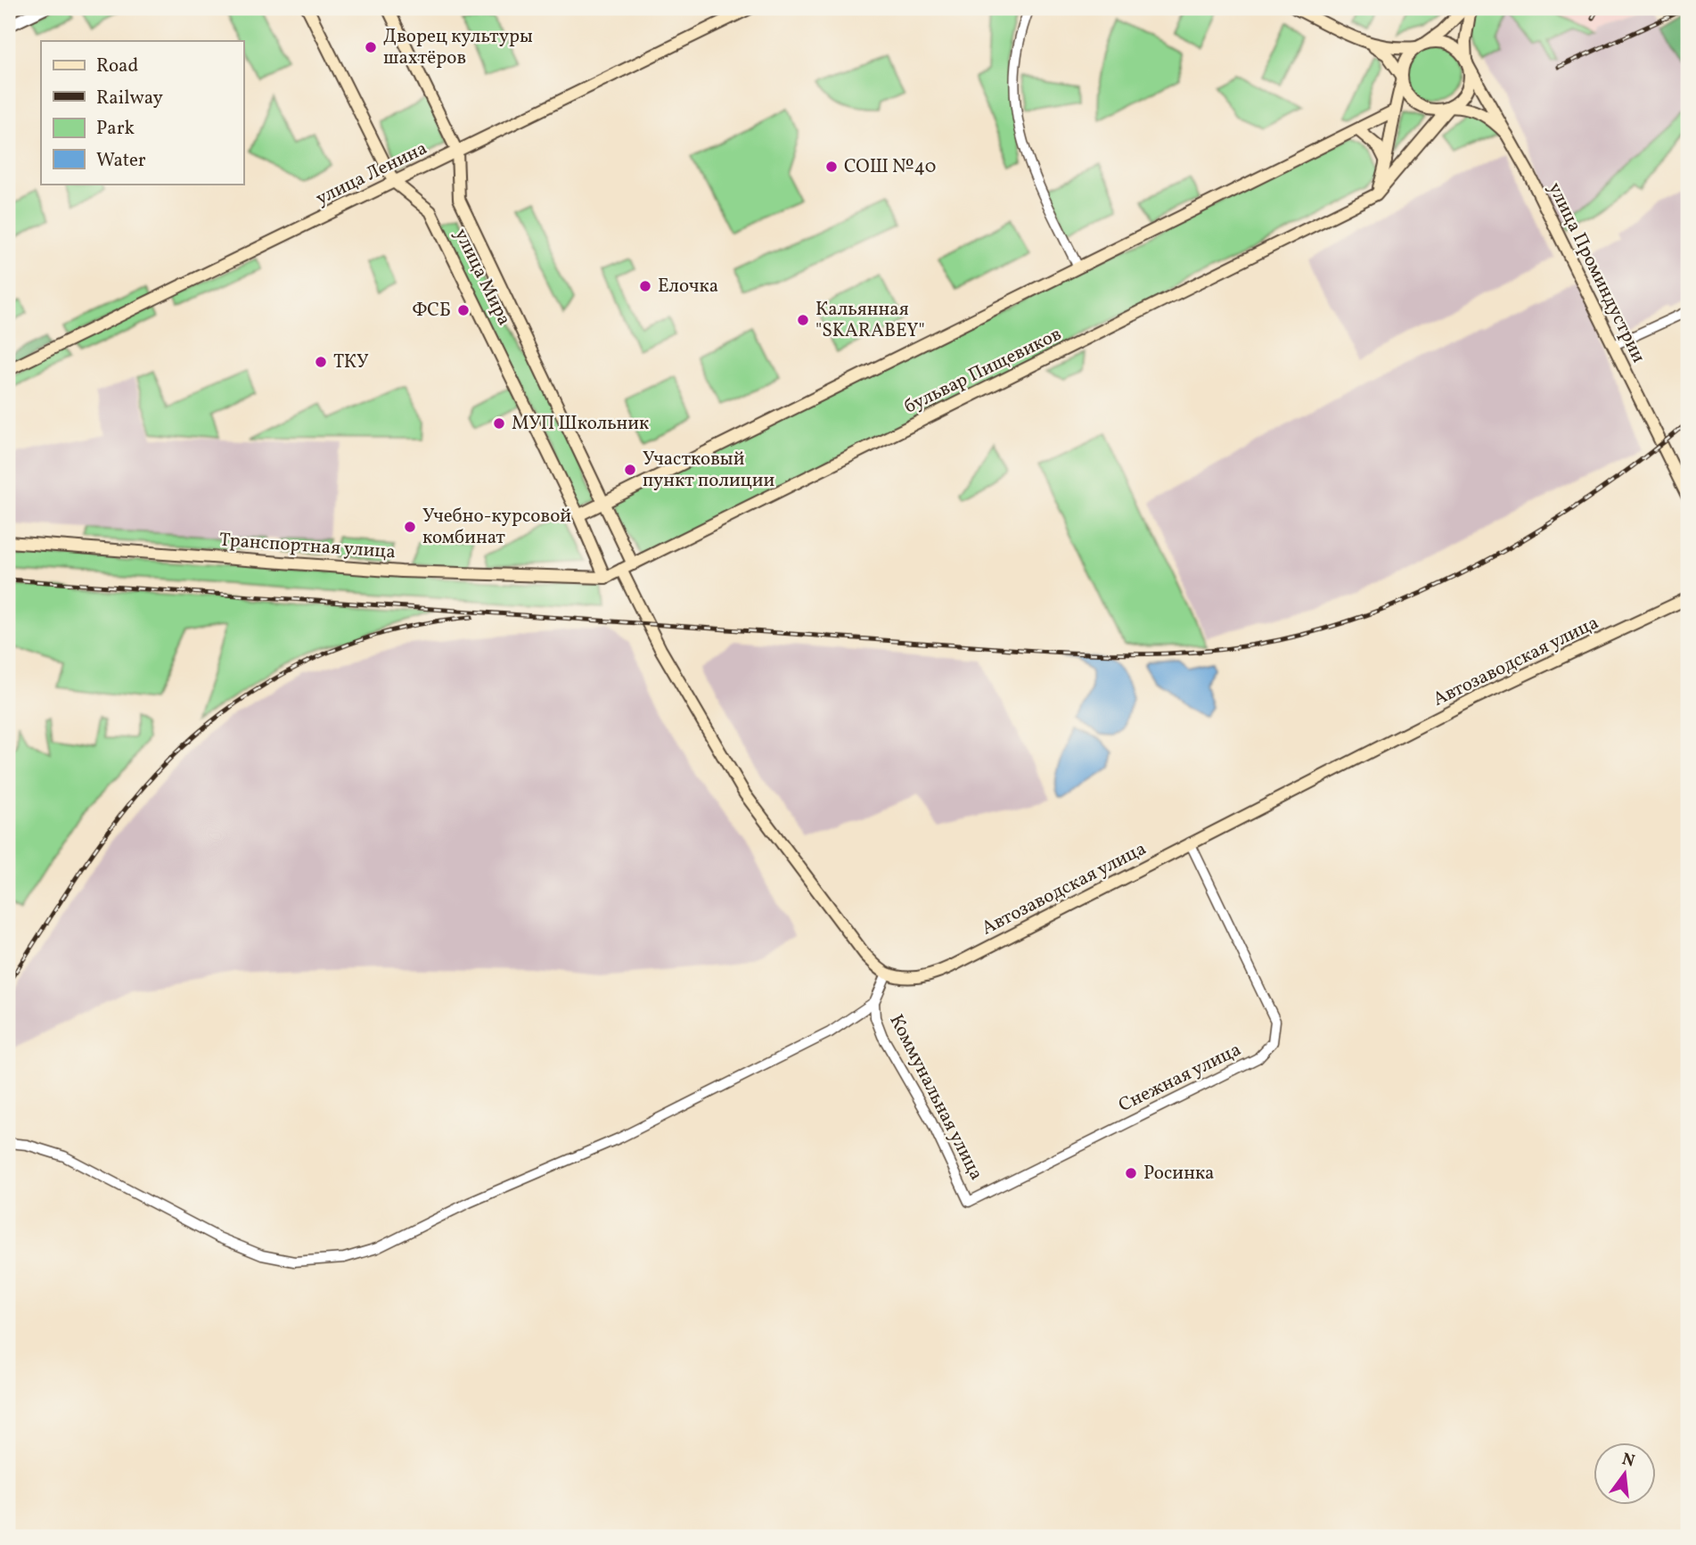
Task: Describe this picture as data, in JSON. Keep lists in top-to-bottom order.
{
  "streets": {
    "main road": [
      "улица Ленина",
      "улица Проминдустрии",
      "улица Мира",
      "бульвар Пищевиков",
      "Транспортная улица",
      "Автозаводская улица"
    ],
    "street": ["Снежная улица", "Коммунальная улица"]
  },
  "crossings": [
    ["улица Ленина", "улица Мира"],
    ["улица Проминдустрии", "бульвар Пищевиков"],
    ["улица Мира", "бульвар Пищевиков"],
    ["улица Мира", "Транспортная улица"],
    ["бульвар Пищевиков", "Транспортная улица"],
    ["Автозаводская улица", "Снежная улица"],
    ["Автозаводская улица", "Коммунальная улица"],
    ["Снежная улица", "Коммунальная улица"]
  ],
  "places": [
    "Дворец культуры шахтёров",
    "СОШ №40",
    "Елочка",
    "ФСБ",
    "Кальянная \"SKARABEY\"",
    "ТКУ",
    "МУП Школьник",
    "Участковый пункт полиции",
    "Учебно-курсовой комбинат",
    "Росинка"
  ],
  "legend": [
    "Road",
    "Railway",
    "Park",
    "Water"
  ],
  "north": "top"
}
